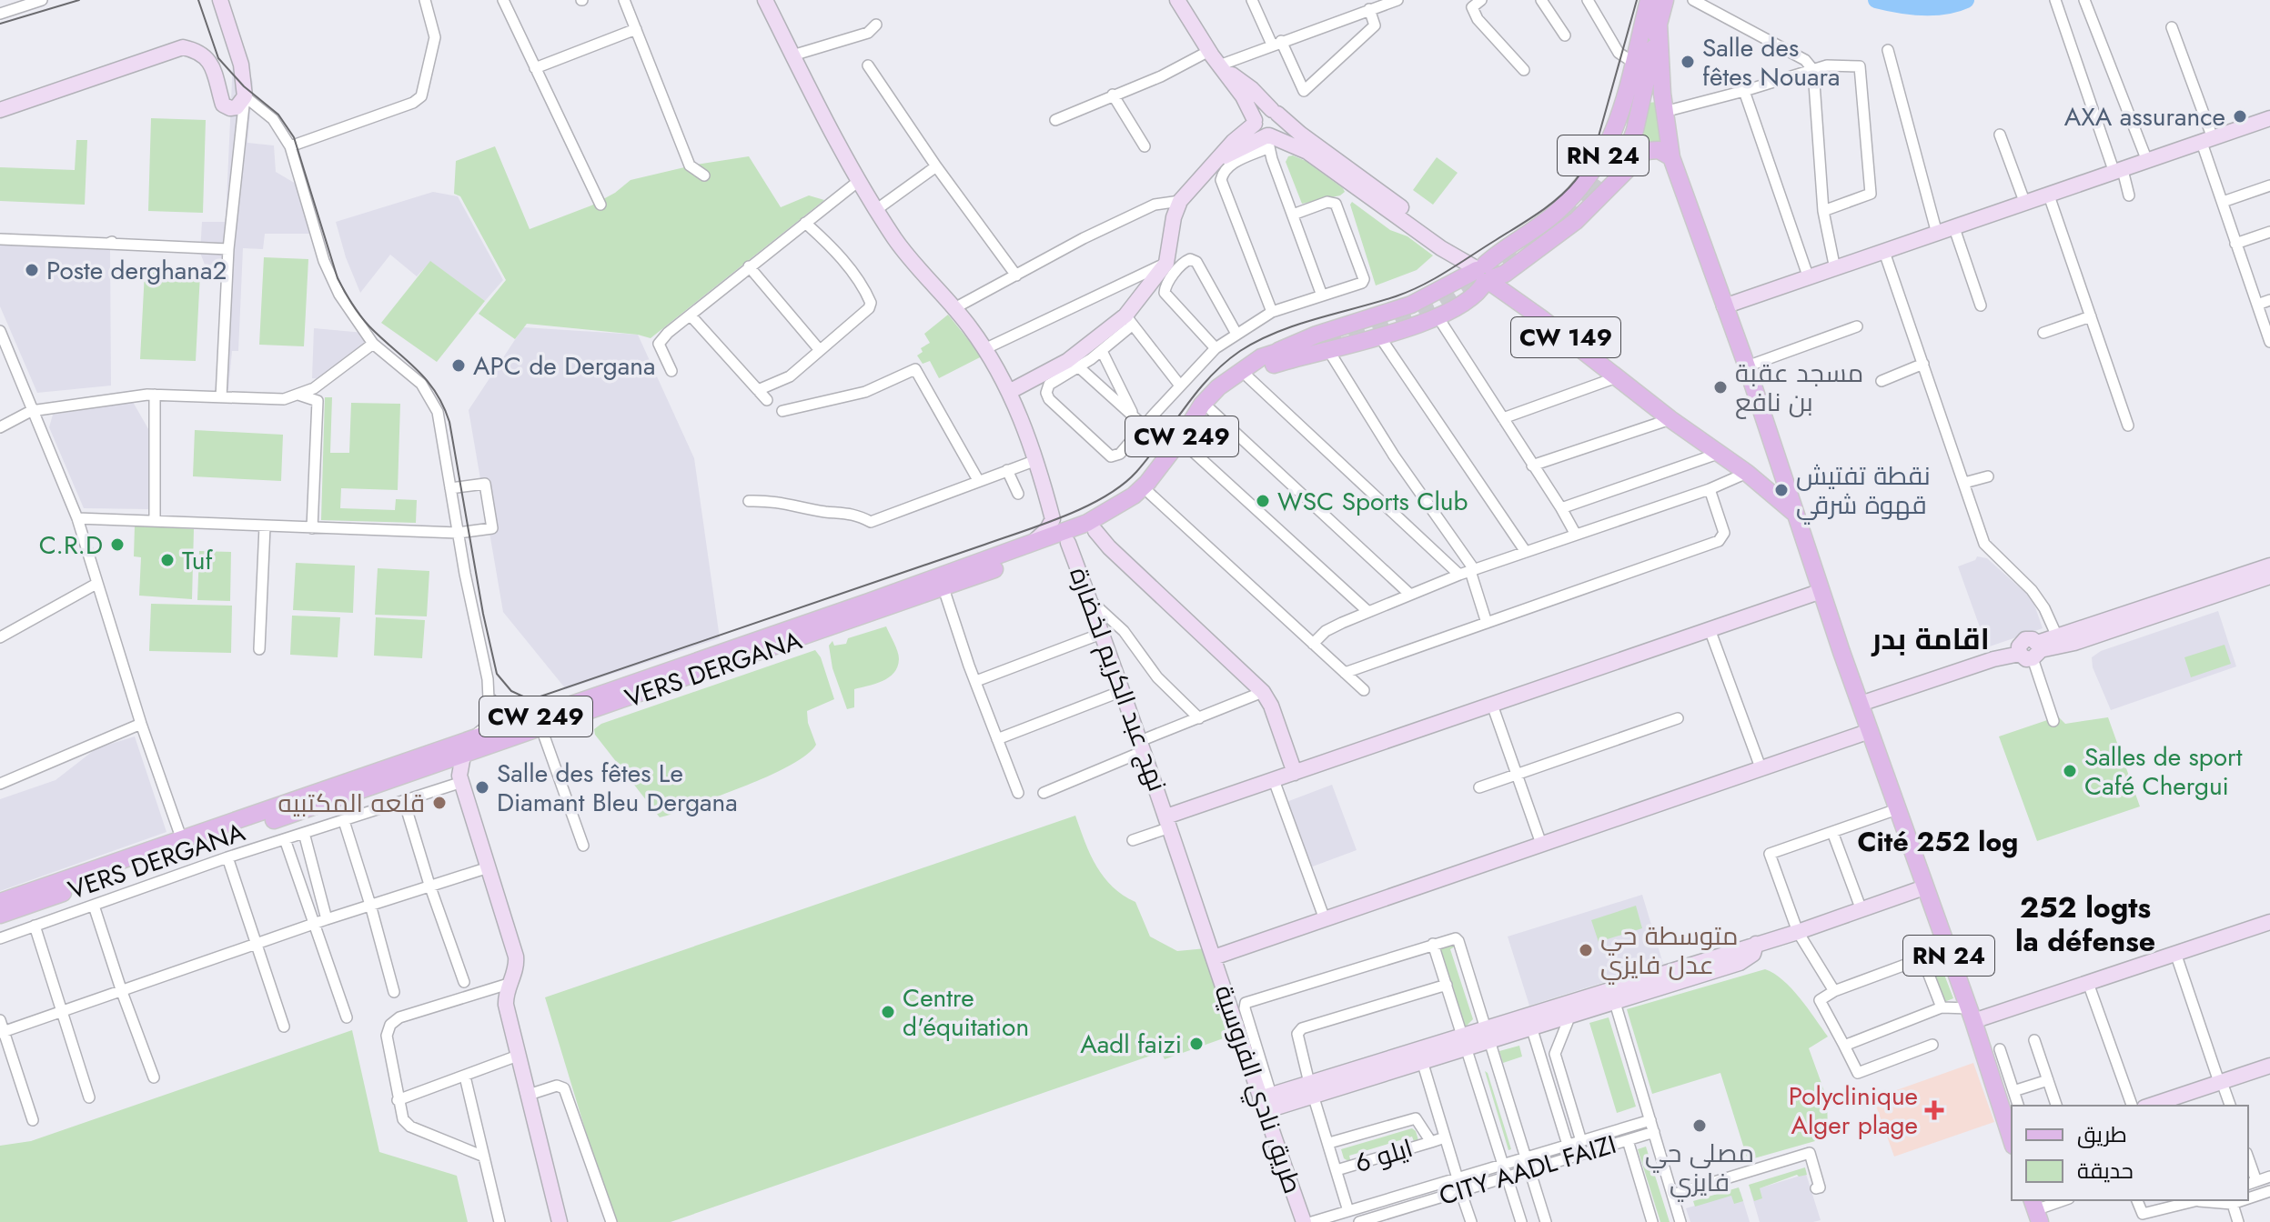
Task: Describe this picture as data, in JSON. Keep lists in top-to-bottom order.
{
  "streets": {
    "main road": [
      "RN 24",
      "CW 149",
      "CW 249",
      "VERS DERGANA",
      "نهج عبد الكريم لخضارة",
      "طريق نادي الفروسية"
    ],
    "street": ["ايلو 6", "CITY AADL FAIZI"]
  },
  "crossings": [
    ["RN 24", "CW 149"],
    ["CW 249", "VERS DERGANA"],
    ["VERS DERGANA", "نهج عبد الكريم لخضارة"],
    ["نهج عبد الكريم لخضارة", "طريق نادي الفروسية"]
  ],
  "districts": ["اقامة بدر", "Cité 252 log", "252 logts la défense"],
  "places": {
    "other": [
      "Salle des fêtes Nouara",
      "AXA assurance",
      "Poste derghana2",
      "APC de Dergana",
      "مسجد عقبة بن نافع",
      "نقطة تفتيش قهوة شرقي",
      "WSC Sports Club",
      "C.R.D",
      "Tuf",
      "Salles de sport Café Chergui",
      "Salle des fêtes Le Diamant Bleu Dergana",
      "قلعه المكتبيه",
      "متوسطة حي عدل فايزي",
      "Centre d'équitation",
      "Aadl faizi",
      "مصلى حي فايزي"
    ],
    "health": ["Polyclinique Alger plage"]
  },
  "legend": ["طريق", "حديقة"]
}
